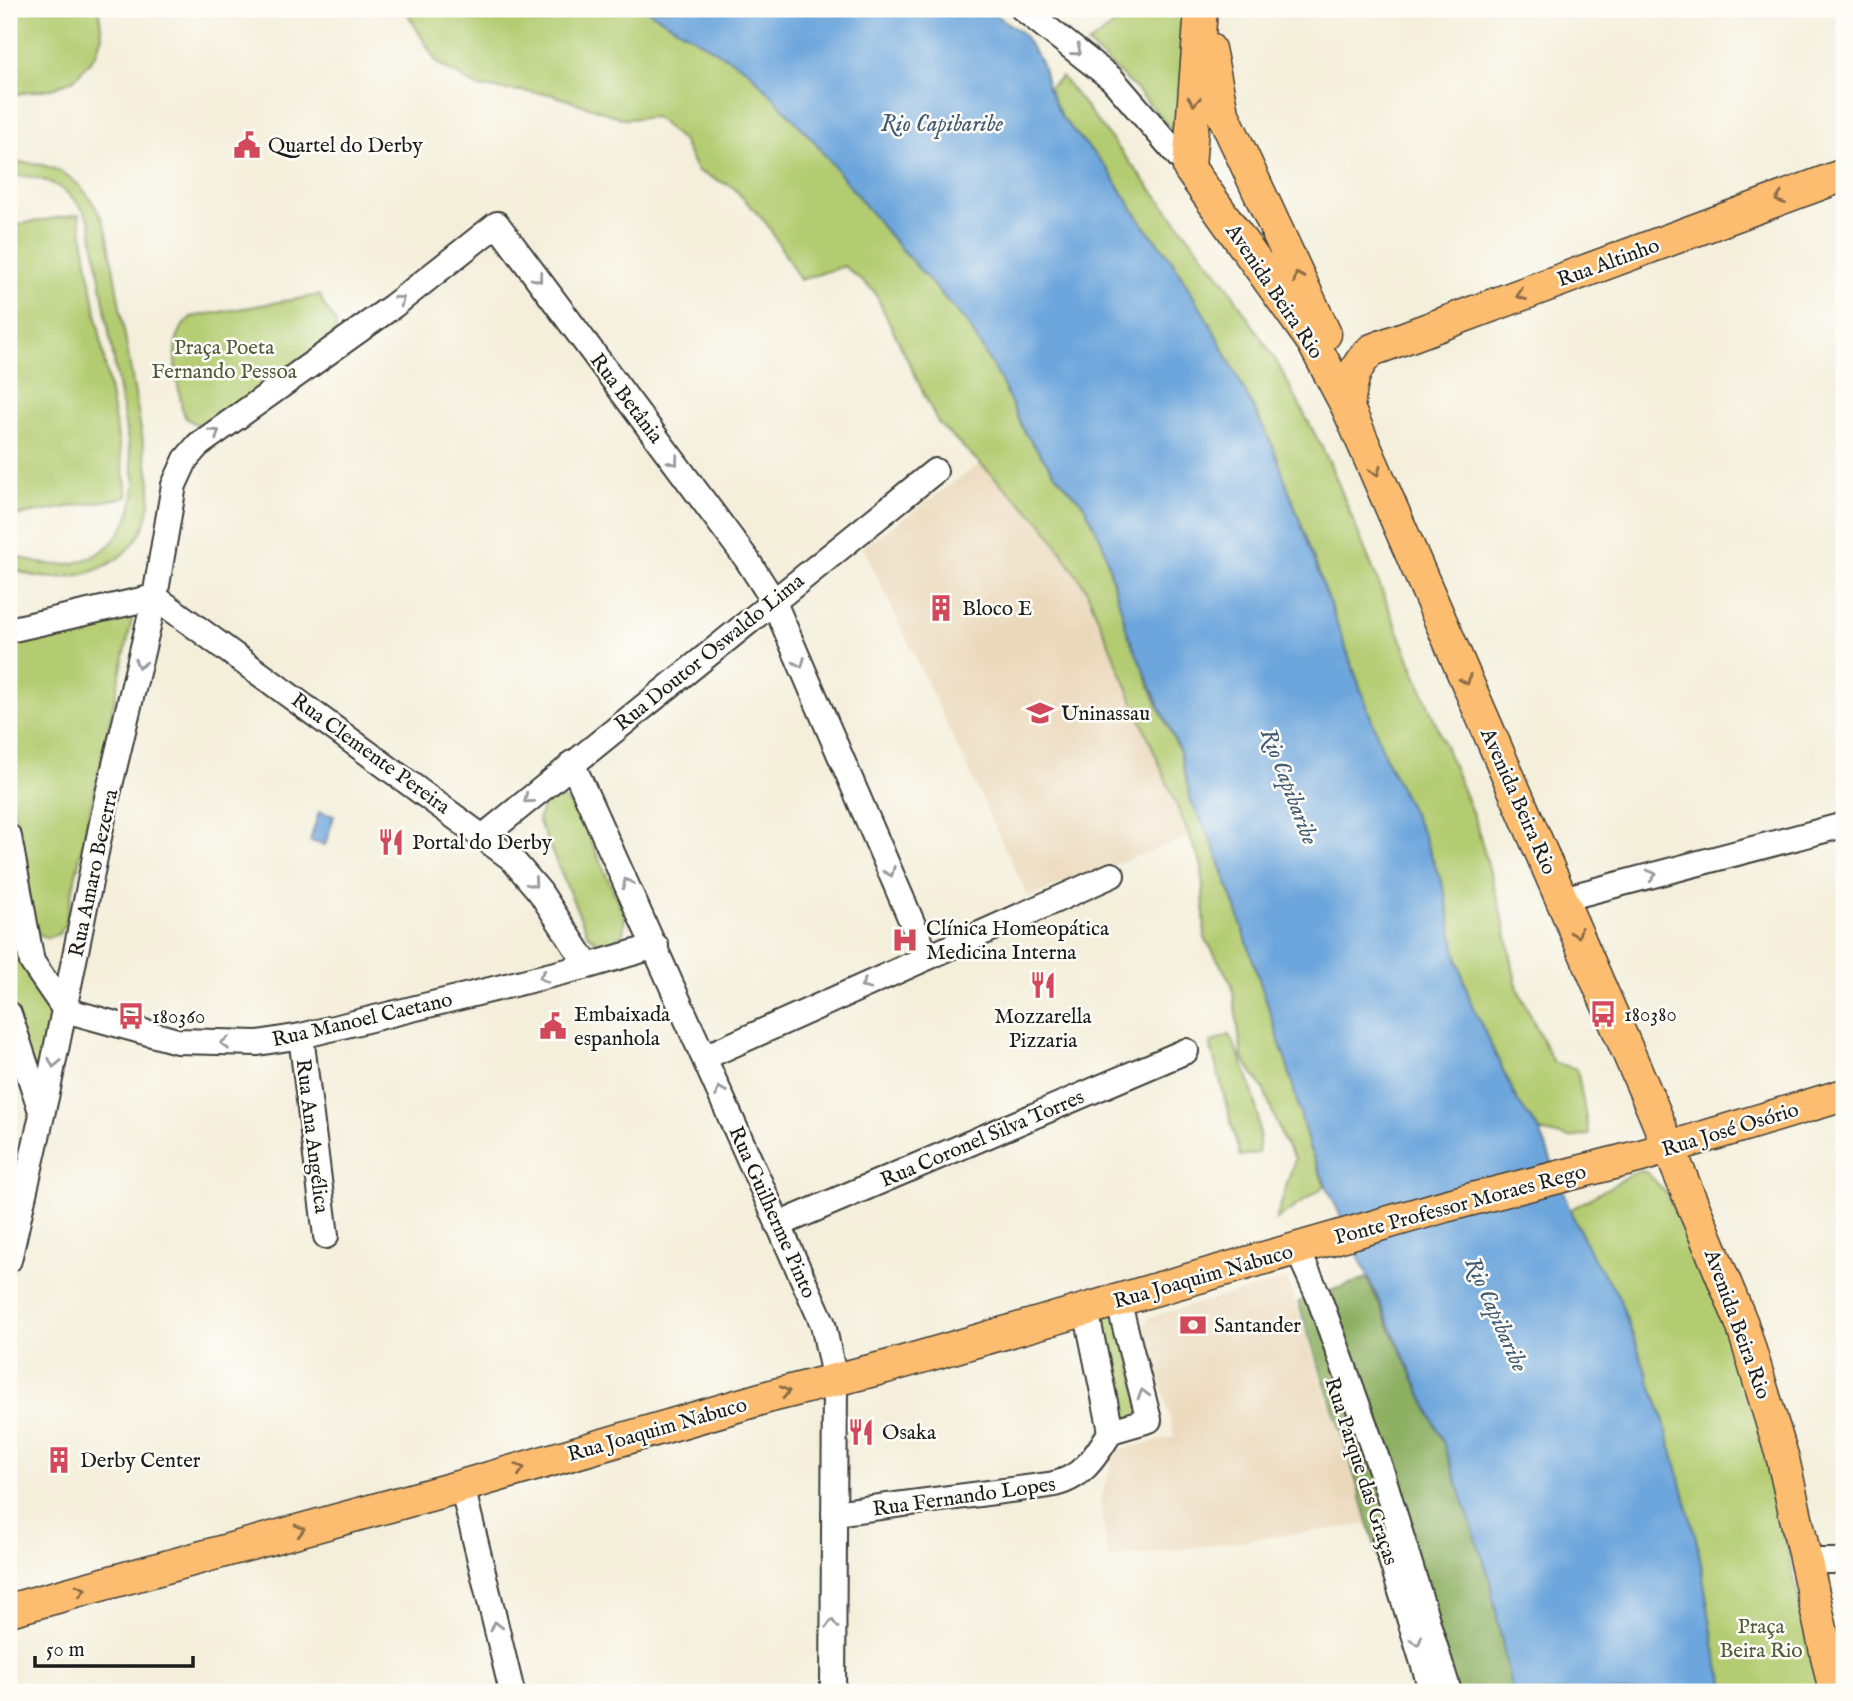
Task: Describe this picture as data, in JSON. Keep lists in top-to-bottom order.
{
  "streets": {
    "main road": [
      "Rua Altinho",
      "Avenida Beira Rio",
      "Rua José Osório",
      "Ponte Professor Moraes Rego",
      "Rua Joaquim Nabuco"
    ],
    "street": [
      "Rua Betânia",
      "Rua Doutor Oswaldo Lima",
      "Rua Clemente Pereira",
      "Rua Amaro Bezerra",
      "Rua Manoel Caetano",
      "Rua Ana Angélica",
      "Rua Coronel Silva Torres",
      "Rua Guilherme Pinto",
      "Rua Parque das Graças",
      "Rua Fernando Lopes"
    ]
  },
  "crossings": [
    ["Avenida Beira Rio", "Rua José Osório"],
    ["Rua Betânia", "Rua Doutor Oswaldo Lima"],
    ["Rua Betânia", "Rua Amaro Bezerra"],
    ["Rua Doutor Oswaldo Lima", "Rua Clemente Pereira"],
    ["Rua Doutor Oswaldo Lima", "Rua Guilherme Pinto"],
    ["Rua Clemente Pereira", "Rua Amaro Bezerra"],
    ["Rua Clemente Pereira", "Rua Manoel Caetano"],
    ["Rua Amaro Bezerra", "Rua Manoel Caetano"],
    ["Rua Manoel Caetano", "Rua Ana Angélica"],
    ["Rua Manoel Caetano", "Rua Guilherme Pinto"],
    ["Rua José Osório", "Ponte Professor Moraes Rego"],
    ["Rua Coronel Silva Torres", "Rua Guilherme Pinto"],
    ["Ponte Professor Moraes Rego", "Rua Joaquim Nabuco"],
    ["Ponte Professor Moraes Rego", "Rua Parque das Graças"],
    ["Rua Guilherme Pinto", "Rua Joaquim Nabuco"],
    ["Rua Guilherme Pinto", "Rua Fernando Lopes"],
    ["Rua Joaquim Nabuco", "Rua Parque das Graças"]
  ],
  "one_way": [
    "Rua Altinho",
    "Avenida Beira Rio",
    "Rua Amaro Bezerra",
    "Rua Manoel Caetano",
    "Rua Guilherme Pinto",
    "Rua Joaquim Nabuco"
  ],
  "water": ["Rio Capibaribe"],
  "parks": ["Praça Poeta Fernando Pessoa", "Praça Beira Rio"],
  "places": {
    "public building": ["Quartel do Derby", "Embaixada espanhola"],
    "building": ["Bloco E", "Derby Center"],
    "school or university": ["Uninassau"],
    "restaurant": ["Portal do Derby", "Mozzarella Pizzaria", "Osaka"],
    "hospital": ["Clínica Homeopática Medicina Interna"],
    "bus stop": ["180380", "180360"],
    "bank": ["Santander"]
  },
  "scale_bar": "50 m"
}
